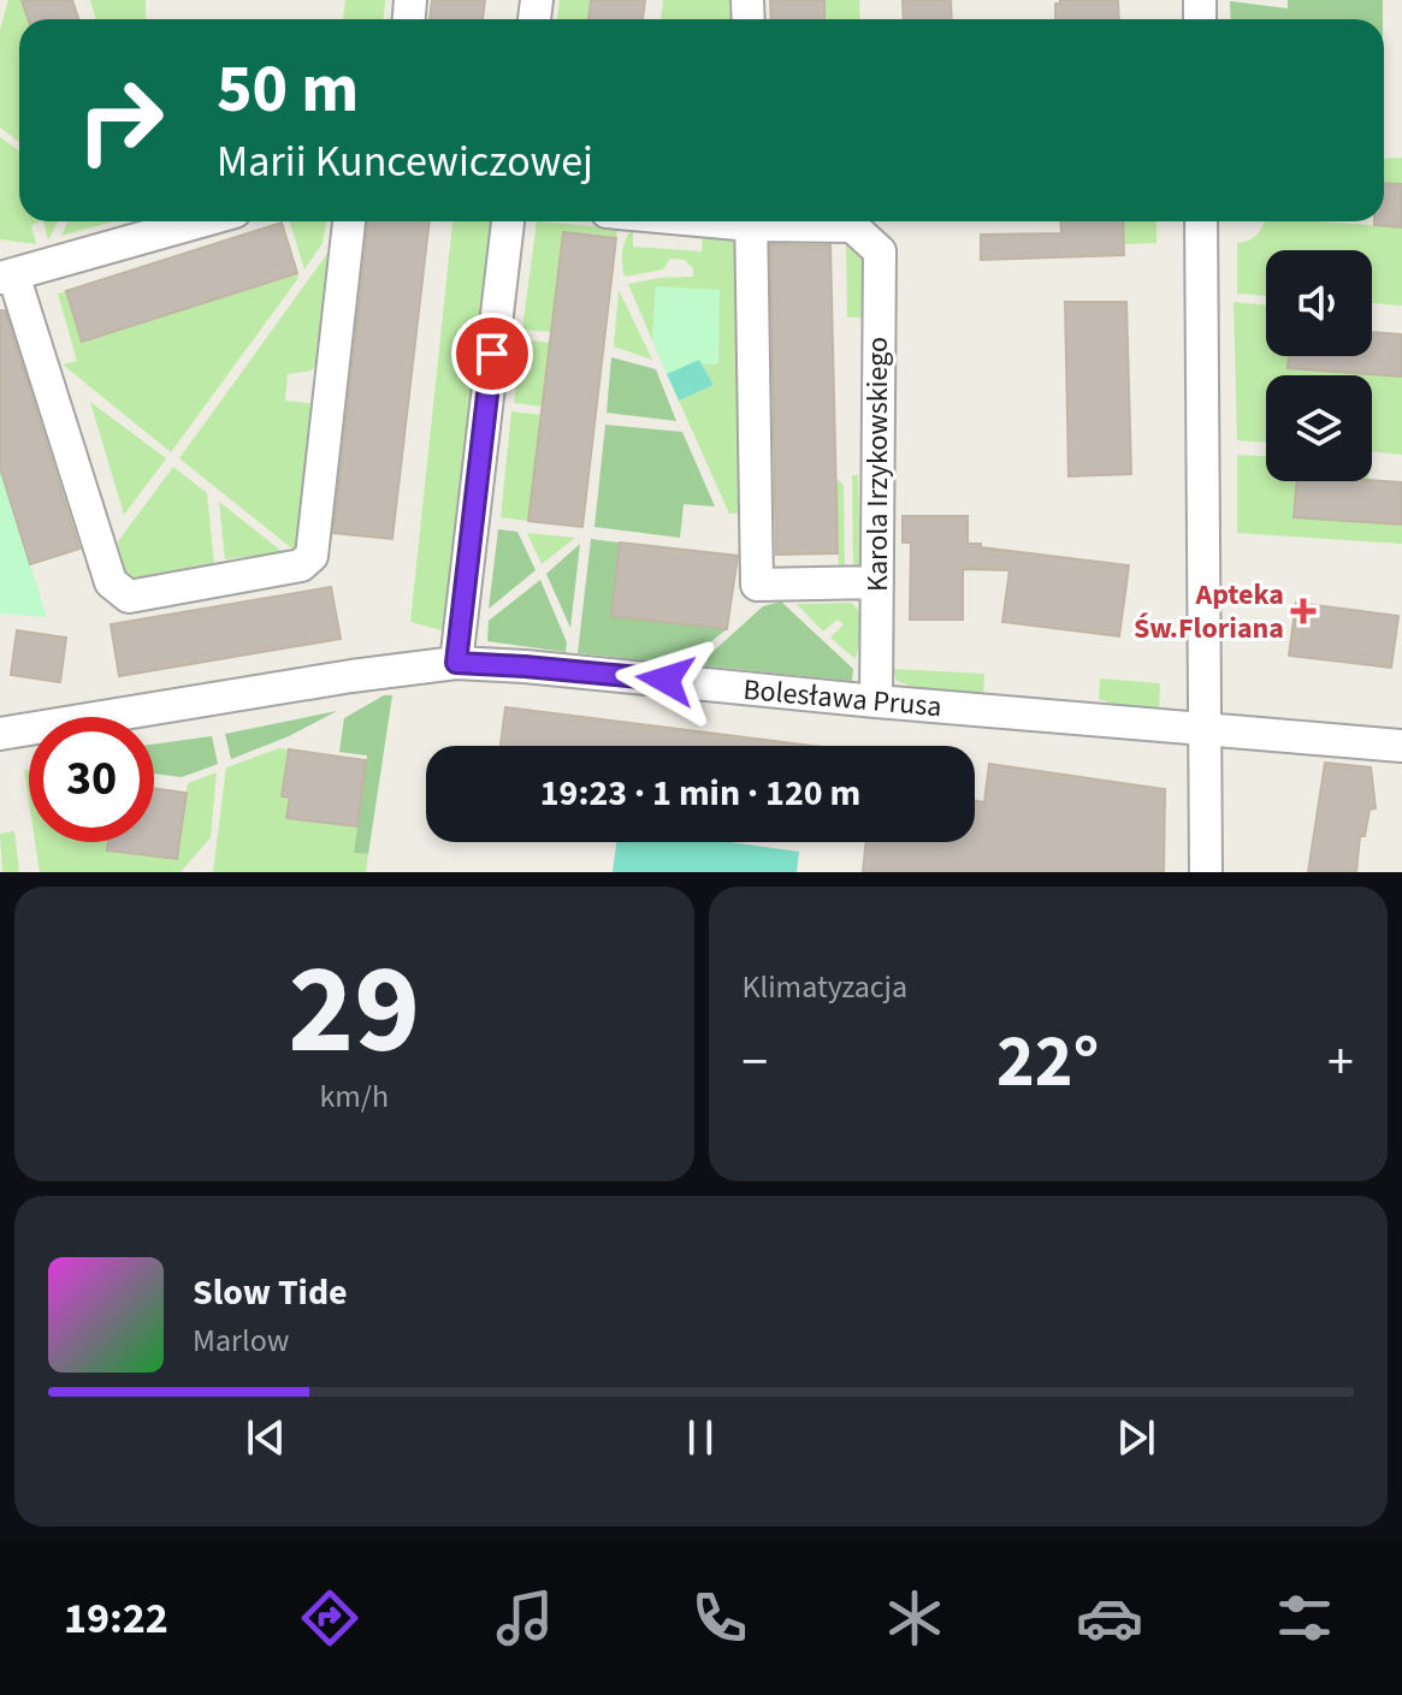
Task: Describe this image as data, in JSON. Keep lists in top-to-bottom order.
{
  "streets": {
    "street": ["Karola Irzykowskiego", "Bolesława Prusa"]
  },
  "crossings": [
    ["Karola Irzykowskiego", "Bolesława Prusa"]
  ],
  "places": {
    "health": ["Apteka Św.Floriana"]
  },
  "page": {
    "turn": ["50 m", "Marii Kuncewiczowej"],
    "limit": "30",
    "trip": "19:23 · 1 min · 120 m",
    "tile": [
      ["29", "km/h"],
      "Klimatyzacja"
    ],
    "heat": ["−", "22°", "+"],
    "song": ["Slow Tide", "Marlow"],
    "tabs": "19:22"
  }
}
